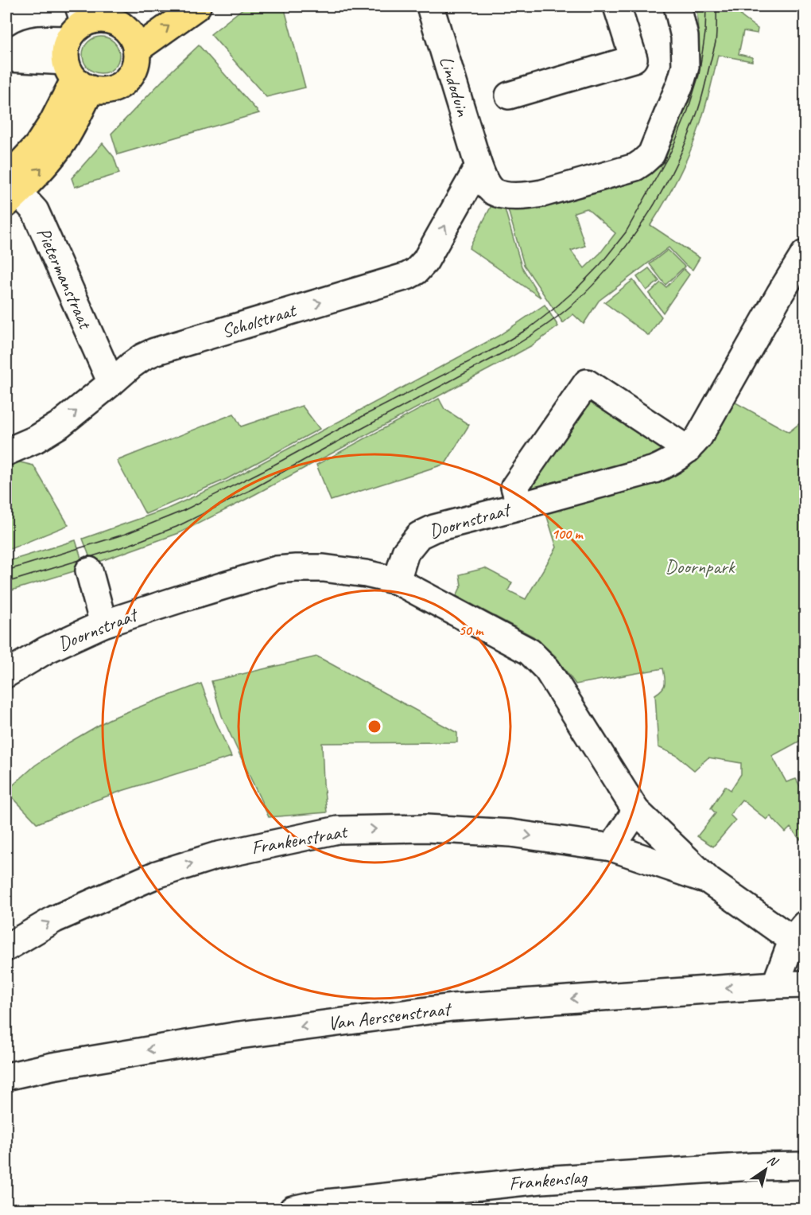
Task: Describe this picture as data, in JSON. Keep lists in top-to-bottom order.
{
  "streets": {
    "street": [
      "Lindoduin",
      "Pietermanstraat",
      "Scholstraat",
      "Doornstraat",
      "Frankenstraat",
      "Van Aerssenstraat",
      "Frankenslag"
    ]
  },
  "crossings": [
    ["Lindoduin", "Scholstraat"],
    ["Pietermanstraat", "Scholstraat"]
  ],
  "one_way": ["Scholstraat", "Frankenstraat", "Van Aerssenstraat"],
  "parks": ["Doornpark"],
  "north": "top right",
  "rings": ["100 m", "50 m"]
}
